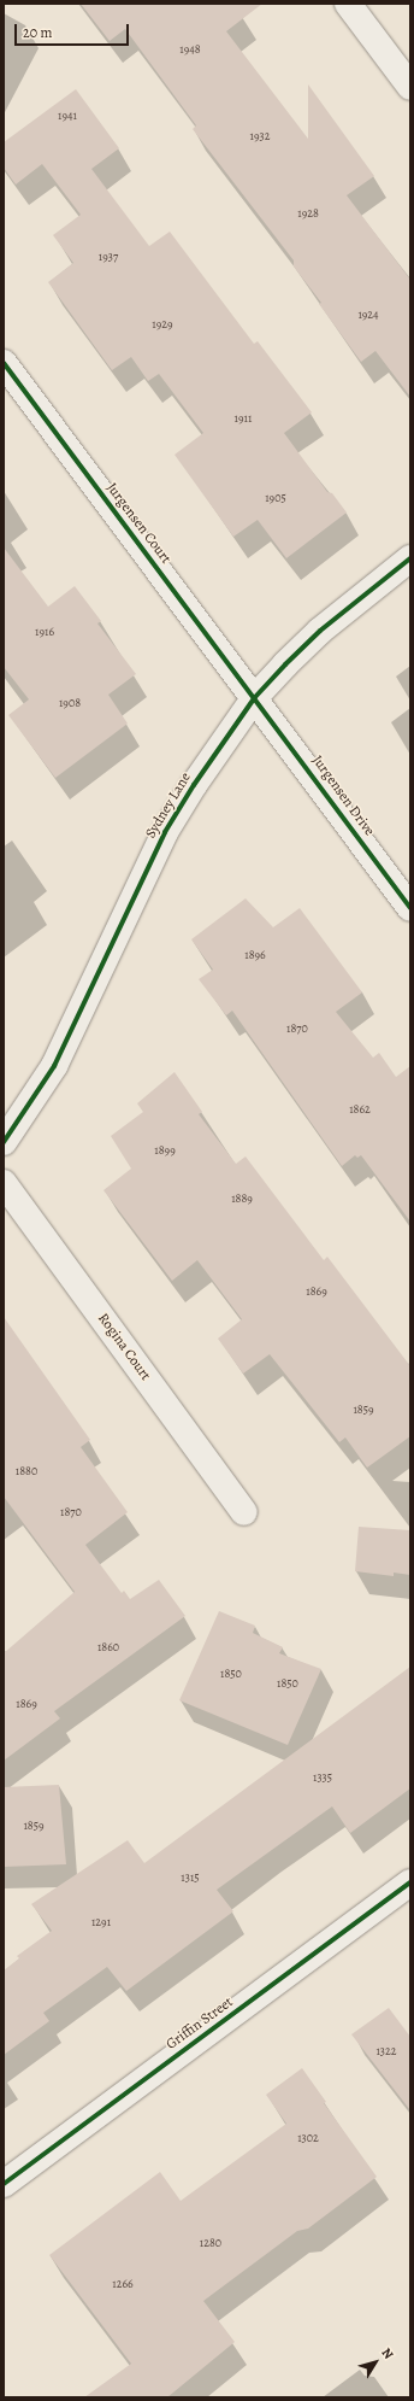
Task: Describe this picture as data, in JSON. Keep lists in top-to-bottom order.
{
  "streets": {
    "street": [
      "Jurgensen Court",
      "Jurgensen Drive",
      "Sydney Lane",
      "Rogina Court",
      "Griffin Street"
    ]
  },
  "crossings": [
    ["Jurgensen Court", "Jurgensen Drive"],
    ["Jurgensen Court", "Sydney Lane"],
    ["Jurgensen Drive", "Sydney Lane"]
  ],
  "house_numbers": [
    "1948",
    "1941",
    "1932",
    "1928",
    "1937",
    "1924",
    "1929",
    "1911",
    "1905",
    "1916",
    "1908",
    "1896",
    "1870",
    "1862",
    "1899",
    "1889",
    "1869",
    "1859",
    "1880",
    "1870",
    "1860",
    "1850",
    "1850",
    "1869",
    "1335",
    "1859",
    "1315",
    "1291",
    "1322",
    "1302",
    "1280",
    "1266"
  ],
  "scale_bar": "20 m",
  "north": "top right"
}
